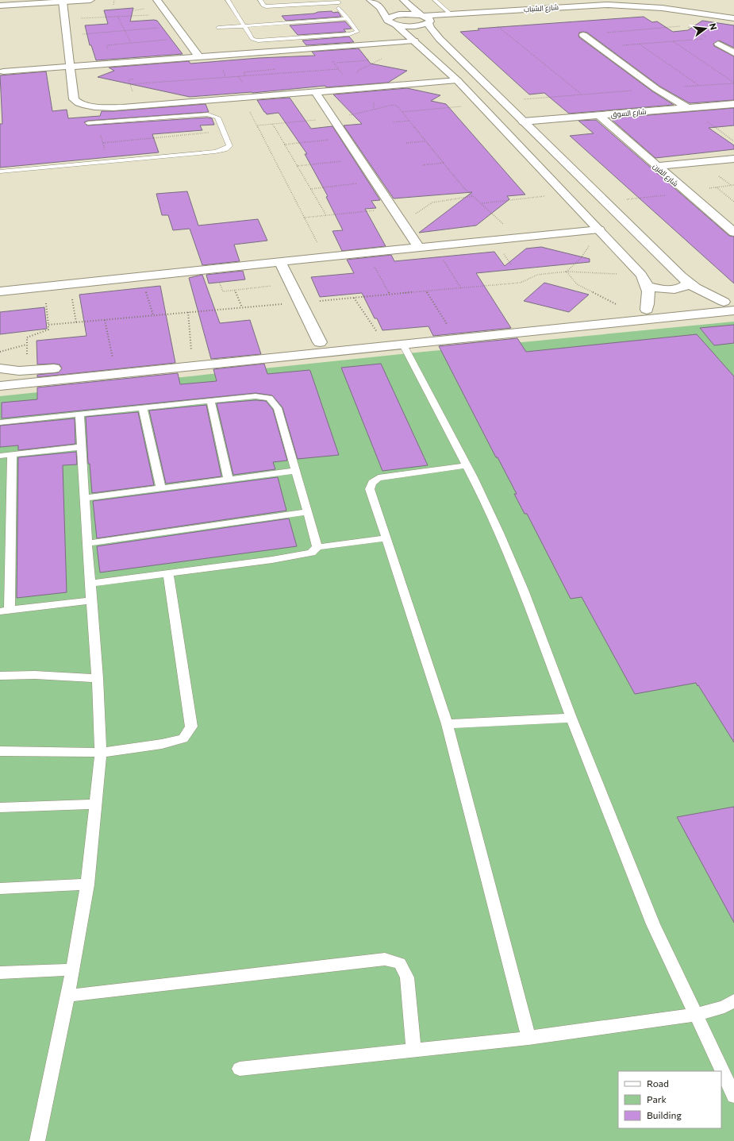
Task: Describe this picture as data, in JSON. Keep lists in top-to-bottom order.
{
  "streets": {
    "street": ["شارع الشباب", "شارع السوق", "شارع الفرن"]
  },
  "crossings": [
    ["شارع السوق", "شارع الفرن"]
  ],
  "legend": ["Road", "Park", "Building"],
  "north": "right"
}
